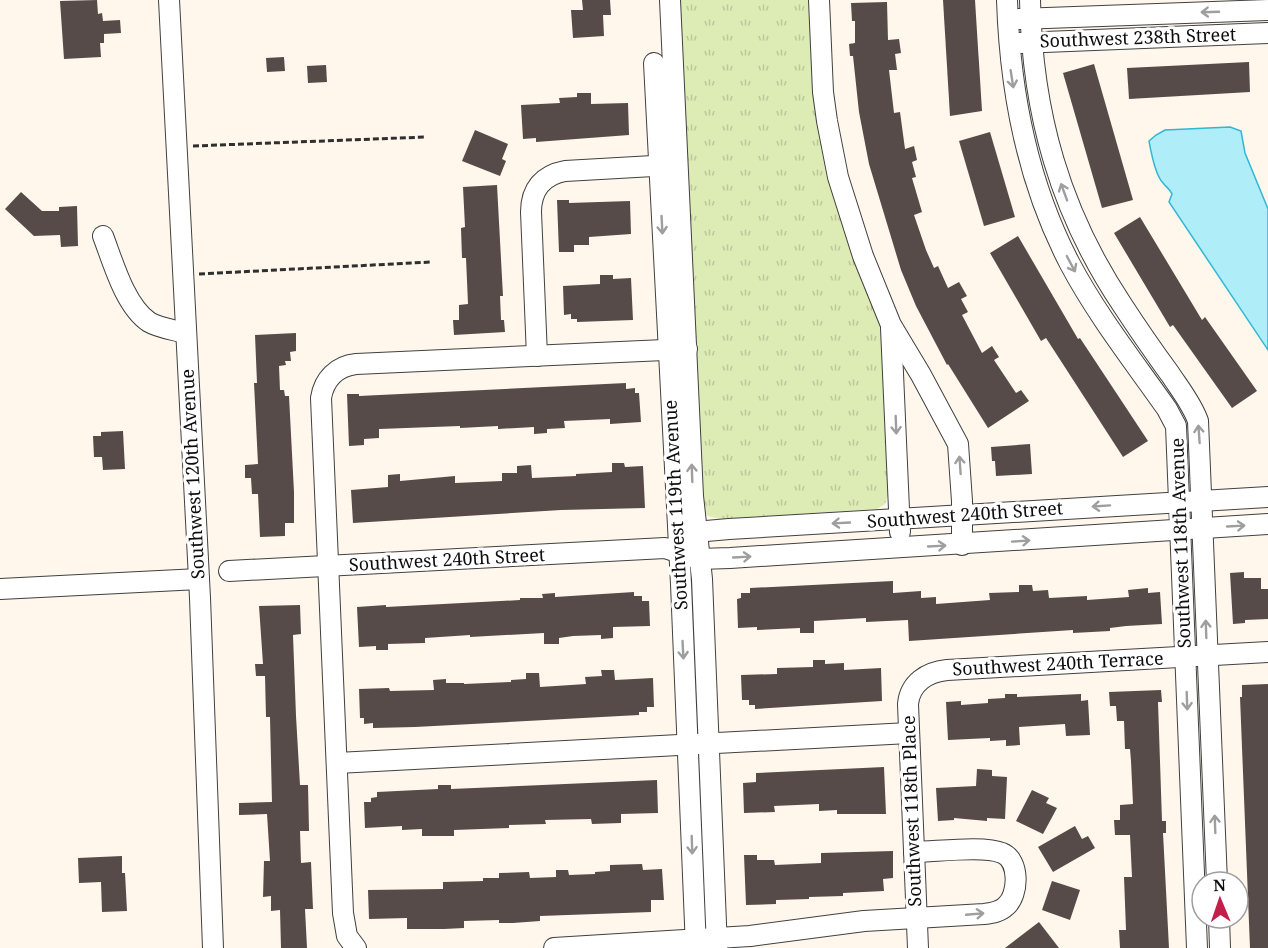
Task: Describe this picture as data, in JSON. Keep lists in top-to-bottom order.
{
  "streets": {
    "street": [
      "Southwest 238th Street",
      "Southwest 120th Avenue",
      "Southwest 119th Avenue",
      "Southwest 240th Street",
      "Southwest 118th Avenue",
      "Southwest 240th Terrace",
      "Southwest 118th Place"
    ]
  },
  "crossings": [
    ["Southwest 238th Street", "Southwest 118th Avenue"],
    ["Southwest 119th Avenue", "Southwest 240th Street"],
    ["Southwest 240th Street", "Southwest 118th Avenue"],
    ["Southwest 118th Avenue", "Southwest 240th Terrace"],
    ["Southwest 240th Terrace", "Southwest 118th Place"]
  ],
  "north": "top"
}
